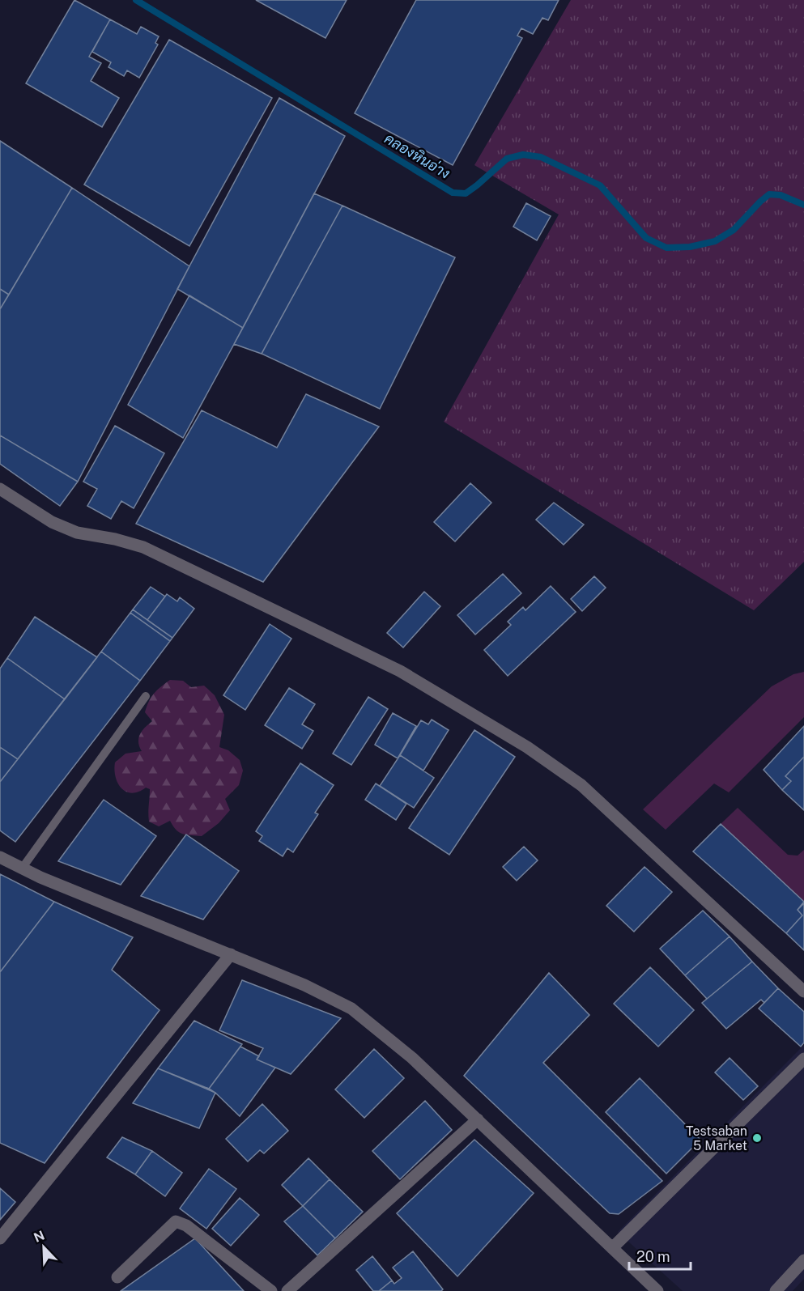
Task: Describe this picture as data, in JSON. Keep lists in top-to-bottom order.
{
  "water": ["คลองหินอ่าง"],
  "places": ["Testsaban 5 Market"],
  "scale_bar": "20 m",
  "north": "top left"
}
